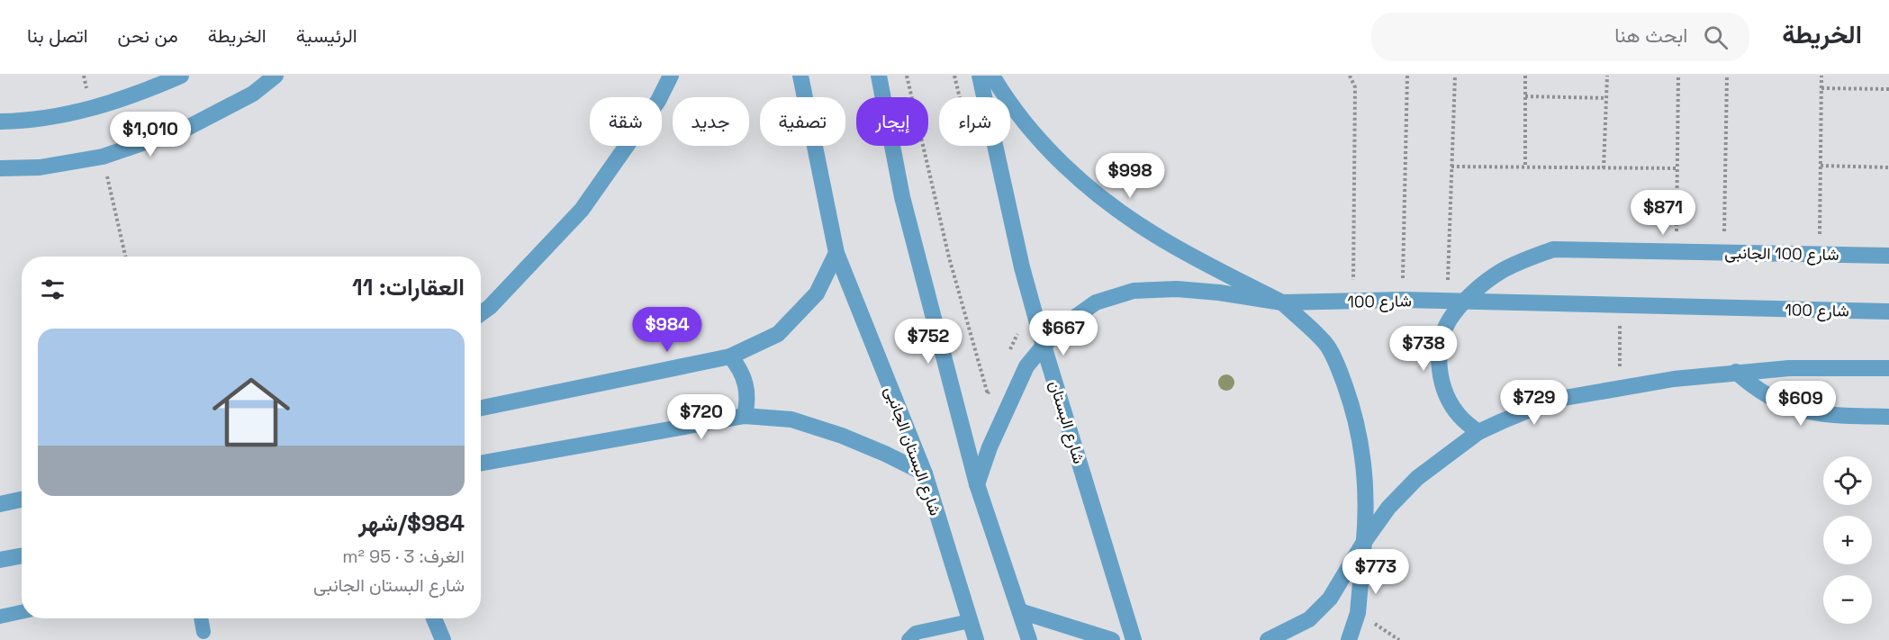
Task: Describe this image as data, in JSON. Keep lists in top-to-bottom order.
{
  "streets": {
    "street": [
      "شارع 100 الجانبى",
      "شارع 100",
      "شارع البستان",
      "شارع البستان الجانبى"
    ]
  },
  "crossings": [
    ["شارع 100 الجانبى", "شارع 100"],
    ["شارع 100", "شارع البستان"]
  ],
  "page": {
    "header": "الخريطة",
    "search": "ابحث هنا",
    "nav": [
      "الرئيسية",
      "الخريطة",
      "من نحن",
      "اتصل بنا"
    ],
    "chip": [
      "شراء",
      "إيجار",
      "تصفية",
      "جديد",
      "شقة"
    ],
    "price": [
      "$1,010",
      "$998",
      "$871",
      "$984",
      "$667",
      "$752",
      "$738",
      "$729",
      "$609",
      "$720",
      "$773"
    ],
    "heading": "العقارات: 11",
    "list": [
      {
        "name": "$984/شهر",
        "note": "الغرف: 3 · 95 m² · شارع البستان الجانبى"
      }
    ],
    "map_buttons": ["+", "−"]
  }
}
